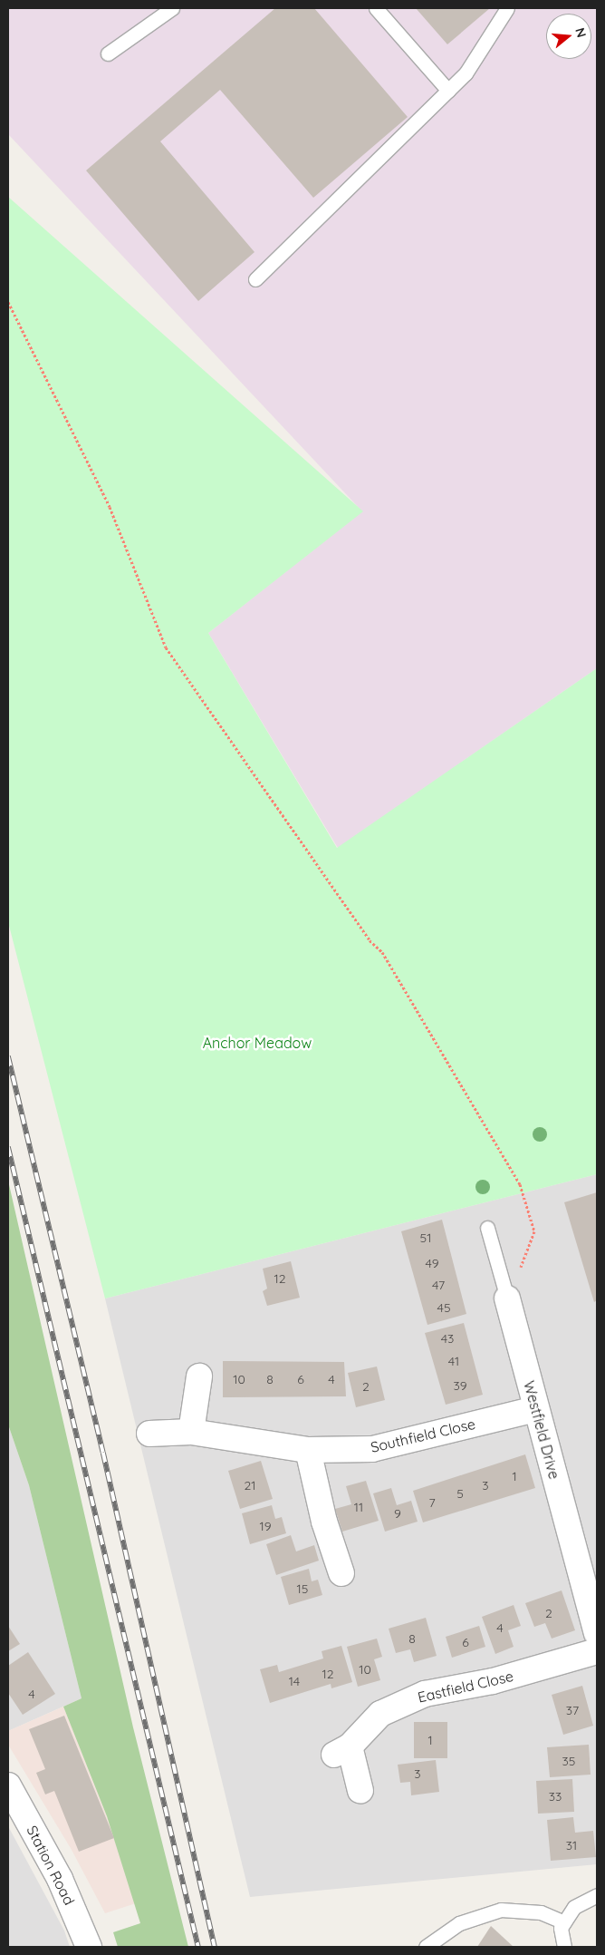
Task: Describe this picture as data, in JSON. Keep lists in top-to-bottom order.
{
  "streets": {
    "street": [
      "Westfield Drive",
      "Southfield Close",
      "Eastfield Close",
      "Station Road"
    ]
  },
  "crossings": [
    ["Westfield Drive", "Southfield Close"]
  ],
  "parks": ["Anchor Meadow"],
  "house_numbers": [
    "51",
    "49",
    "12",
    "47",
    "45",
    "43",
    "41",
    "10",
    "8",
    "6",
    "4",
    "39",
    "2",
    "1",
    "21",
    "3",
    "5",
    "7",
    "11",
    "9",
    "19",
    "15",
    "2",
    "4",
    "8",
    "6",
    "10",
    "12",
    "14",
    "4",
    "37",
    "1",
    "35",
    "3",
    "33",
    "31"
  ],
  "north": "right"
}
